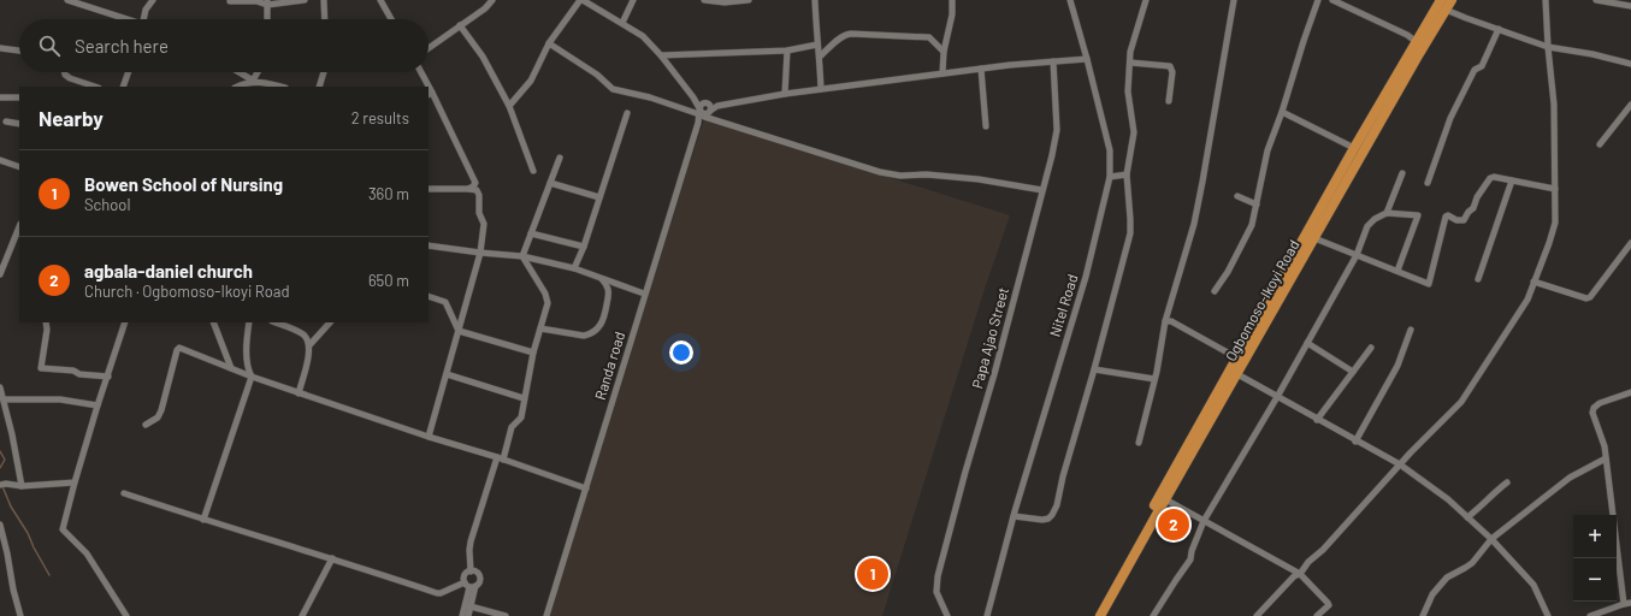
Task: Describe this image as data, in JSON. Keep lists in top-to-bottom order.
{
  "streets": {
    "main road": ["Ogbomoso-Ikoyi Road"],
    "street": ["Nitel Road", "Papa Ajao Street", "Randa road"]
  },
  "page": {
    "search": "Search here",
    "heading": ["Nearby", "2 results"],
    "list": [
      {
        "mark": "1",
        "name": "Bowen School of Nursing",
        "note": "School",
        "value": "360 m"
      },
      {
        "mark": "2",
        "name": "agbala-daniel church",
        "note": "Church · Ogbomoso-Ikoyi Road",
        "value": "650 m"
      }
    ],
    "pins": ["2", "1"],
    "map_buttons": ["+", "−"]
  }
}
